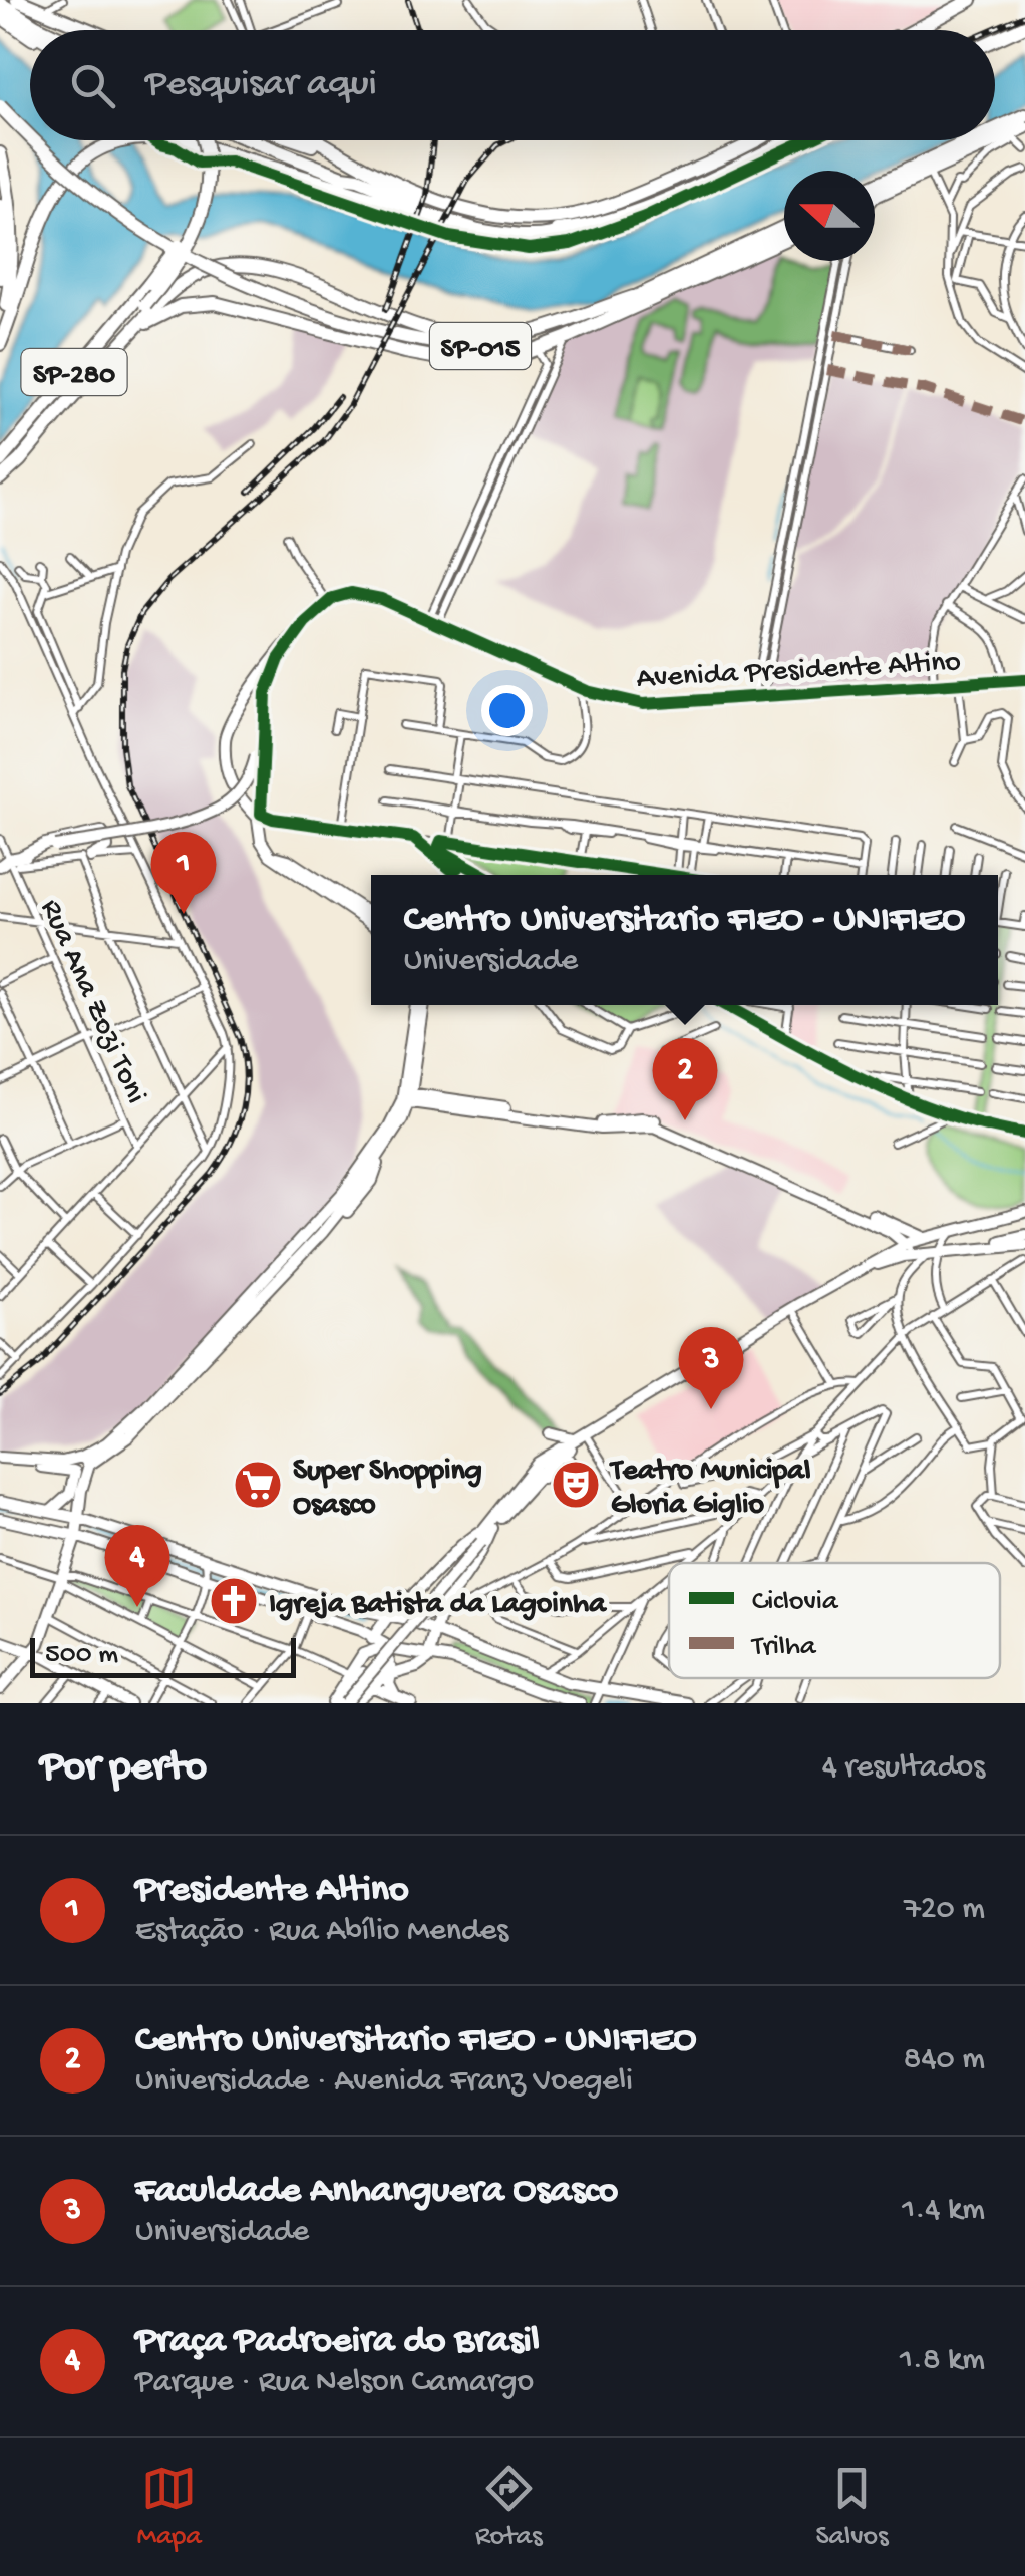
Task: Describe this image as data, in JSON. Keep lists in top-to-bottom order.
{
  "streets": {
    "highway": ["SP-015", "SP-280"],
    "main road": ["Avenida Presidente Altino"],
    "street": ["Rua Ana Zozi Toni"]
  },
  "places": {
    "supermarket": ["Super Shopping Osasco"],
    "theatre": ["Teatro Municipal Gloria Giglio"],
    "church": ["Igreja Batista da Lagoinha"]
  },
  "legend": ["Ciclovia", "Trilha"],
  "scale_bar": "500 m",
  "north": "left",
  "page": {
    "search": "Pesquisar aqui",
    "pins": [
      "1",
      "2",
      "3",
      "4"
    ],
    "popup": ["Centro Universitario FIEO - UNIFIEO", "Universidade"],
    "scale": "500 m",
    "heading": ["Por perto", "4 resultados"],
    "list": [
      {
        "mark": "1",
        "name": "Presidente Altino",
        "note": "Estação · Rua Abílio Mendes",
        "value": "720 m"
      },
      {
        "mark": "2",
        "name": "Centro Universitario FIEO - UNIFIEO",
        "note": "Universidade · Avenida Franz Voegeli",
        "value": "840 m"
      },
      {
        "mark": "3",
        "name": "Faculdade Anhanguera Osasco",
        "note": "Universidade",
        "value": "1.4 km"
      },
      {
        "mark": "4",
        "name": "Praça Padroeira do Brasil",
        "note": "Parque · Rua Nelson Camargo",
        "value": "1.8 km"
      }
    ],
    "nav": ["Mapa", "Rotas", "Salvos"]
  }
}
